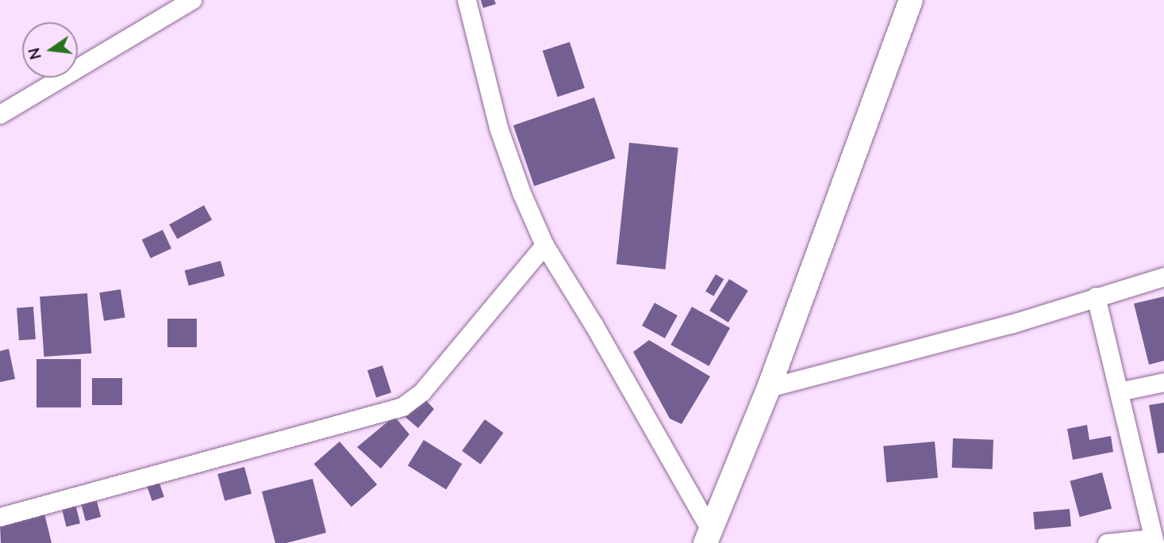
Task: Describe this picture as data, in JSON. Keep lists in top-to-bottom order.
{
  "north": "left"
}
